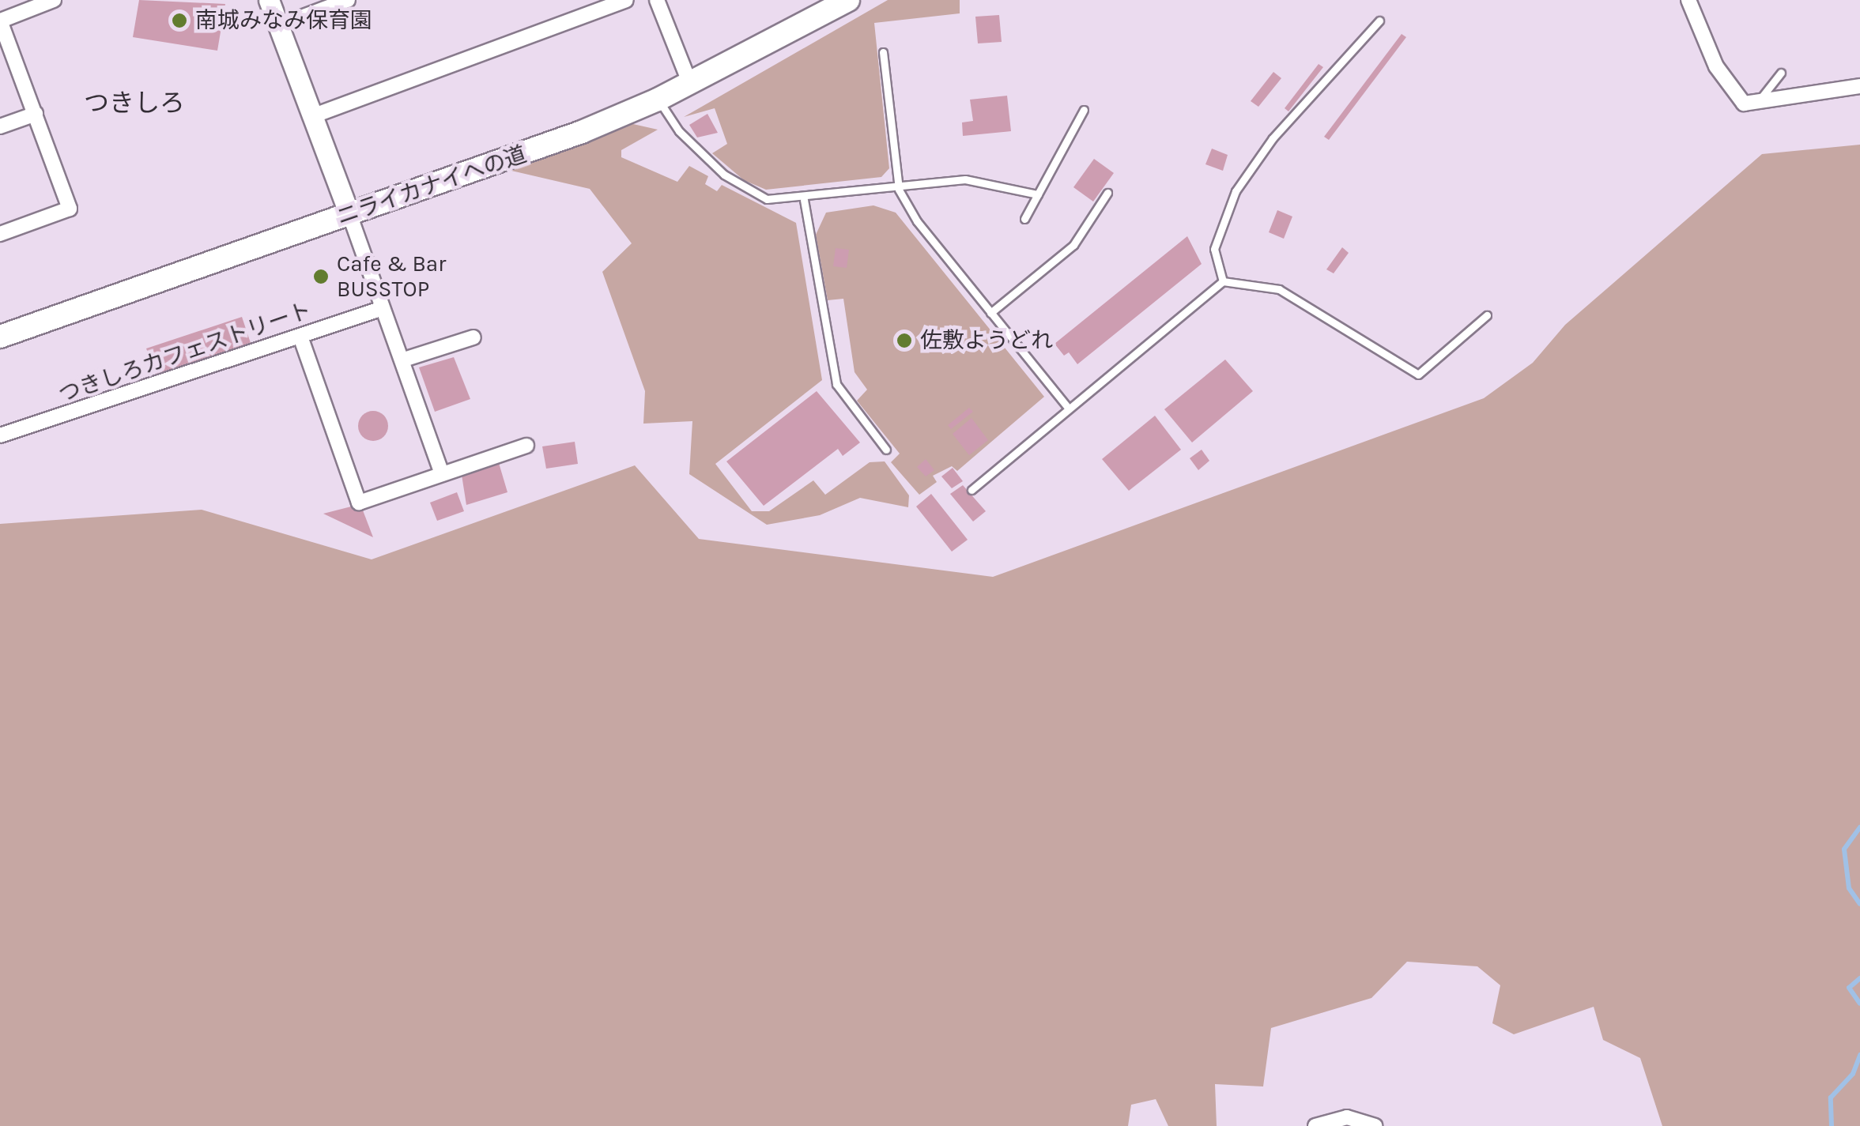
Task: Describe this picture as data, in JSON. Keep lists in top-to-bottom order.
{
  "streets": {
    "main road": ["ニライカナイへの道"],
    "street": ["つきしろカフェストリート"]
  },
  "districts": ["つきしろ"],
  "places": ["南城みなみ保育園", "Cafe & Bar BUSSTOP", "佐敷ようどれ"]
}
